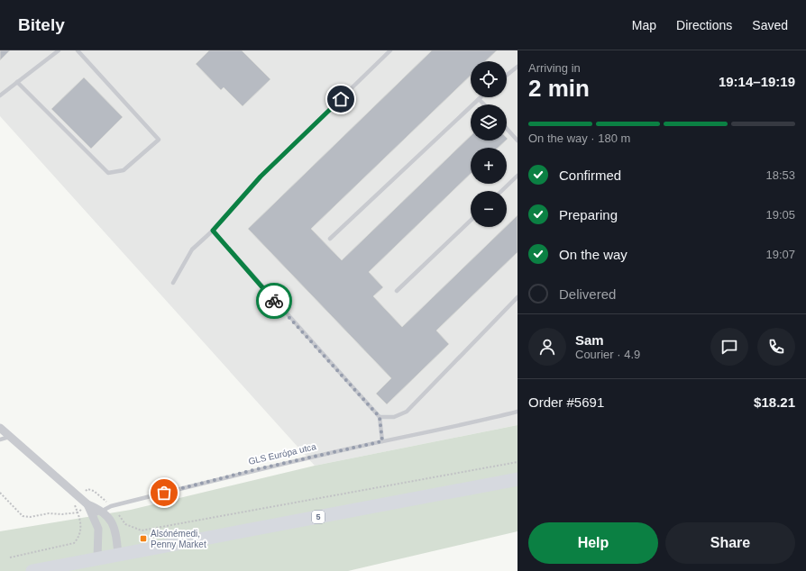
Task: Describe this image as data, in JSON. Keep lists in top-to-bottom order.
{
  "streets": {
    "main road": ["5"],
    "lane": ["GLS Európa utca"]
  },
  "places": {
    "transit": ["Alsónémedi, Penny Market"]
  },
  "page": {
    "header": "Bitely",
    "nav": ["Map", "Directions", "Saved"],
    "heading": ["2 min", "Arriving in", "19:14–19:19"],
    "panel": [
      "Sam",
      "Courier · 4.9",
      "Order #5691",
      "$18.21"
    ],
    "map_buttons": ["+", "−"],
    "bar": "On the way · 180 m",
    "list": [
      ["Confirmed", "18:53"],
      ["Preparing", "19:05"],
      ["On the way", "19:07"],
      "Delivered"
    ],
    "buttons": ["Help", "Share"]
  }
}
